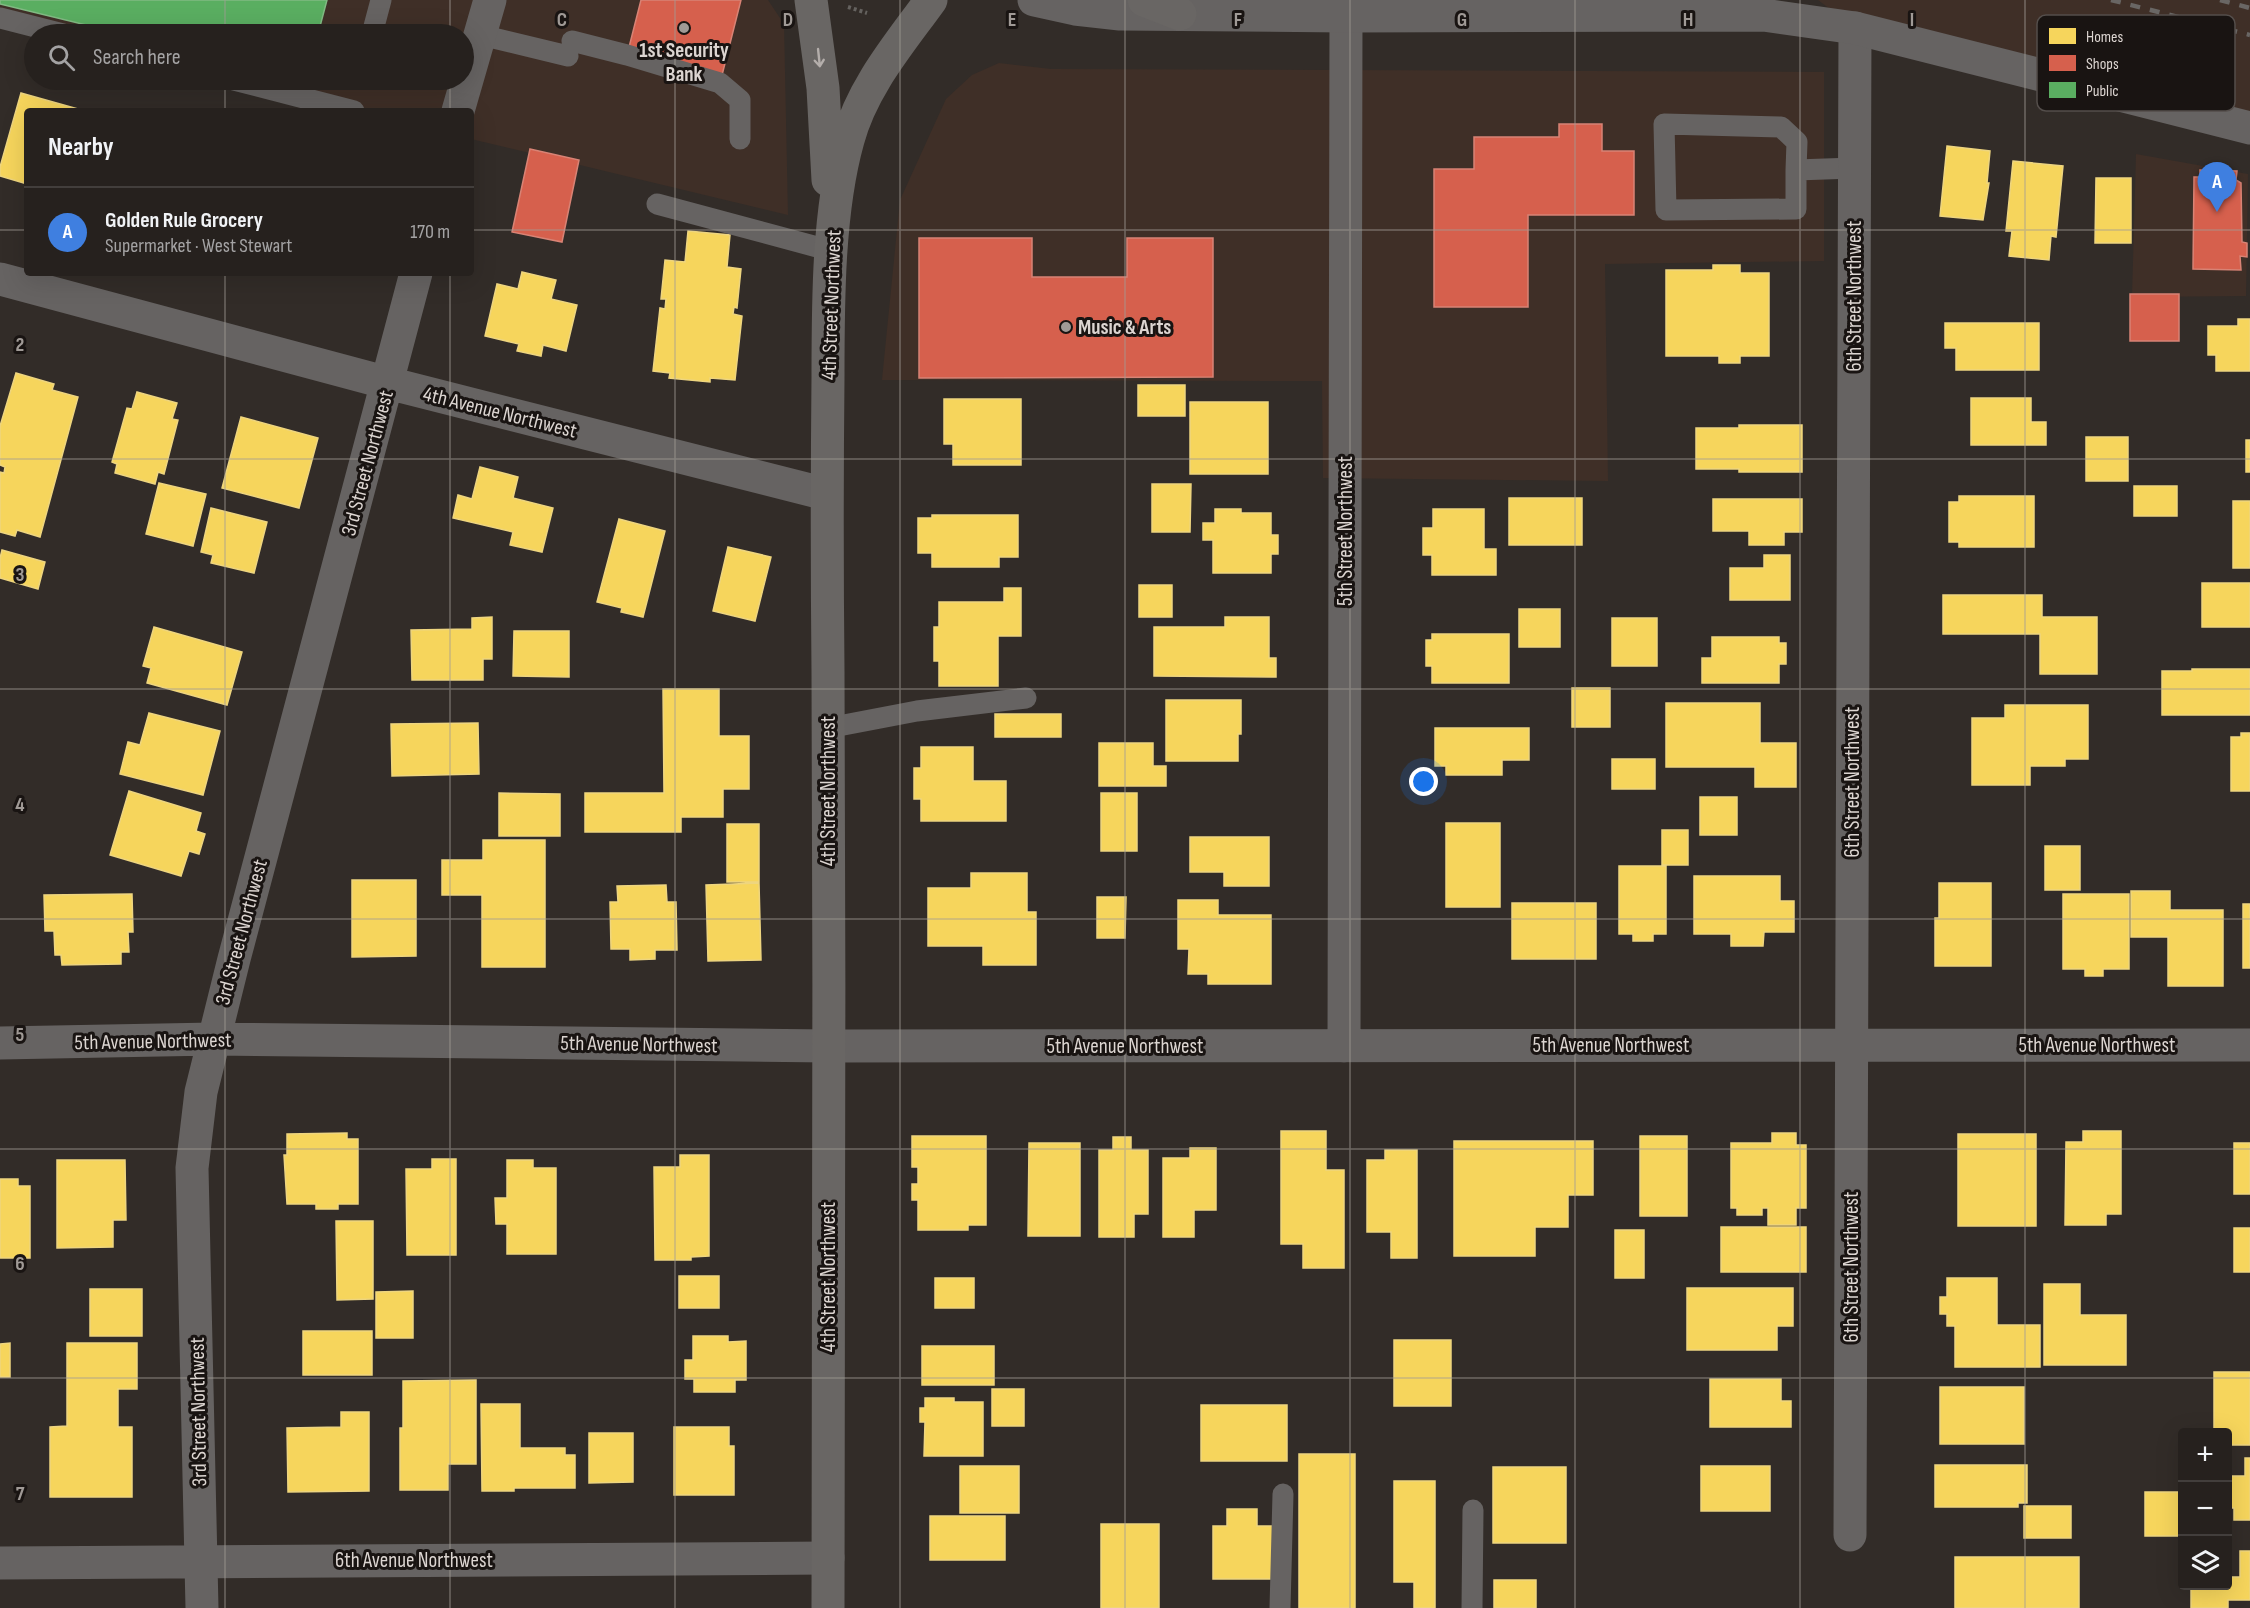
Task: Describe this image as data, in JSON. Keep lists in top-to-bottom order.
{
  "streets": {
    "main road": ["4th Street Northwest"],
    "street": [
      "6th Street Northwest",
      "4th Avenue Northwest",
      "3rd Street Northwest",
      "5th Street Northwest",
      "5th Avenue Northwest",
      "6th Avenue Northwest"
    ]
  },
  "crossings": [
    ["6th Street Northwest", "5th Avenue Northwest"],
    ["4th Street Northwest", "4th Avenue Northwest"],
    ["4th Street Northwest", "5th Avenue Northwest"],
    ["4th Street Northwest", "6th Avenue Northwest"],
    ["4th Avenue Northwest", "3rd Street Northwest"],
    ["3rd Street Northwest", "5th Avenue Northwest"],
    ["3rd Street Northwest", "6th Avenue Northwest"],
    ["5th Street Northwest", "5th Avenue Northwest"]
  ],
  "places": ["1st Security Bank", "Music & Arts"],
  "legend": ["Homes", "Shops", "Public"],
  "page": {
    "search": "Search here",
    "heading": "Nearby",
    "pins": "A",
    "list": [
      {
        "mark": "A",
        "name": "Golden Rule Grocery",
        "note": "Supermarket · West Stewart",
        "value": "170 m"
      }
    ],
    "map_buttons": ["+", "−"]
  },
  "grid": {
    "columns": [
      "C",
      "D",
      "E",
      "F",
      "G",
      "H",
      "I"
    ],
    "rows": [
      "2",
      "3",
      "4",
      "5",
      "6",
      "7"
    ]
  }
}
